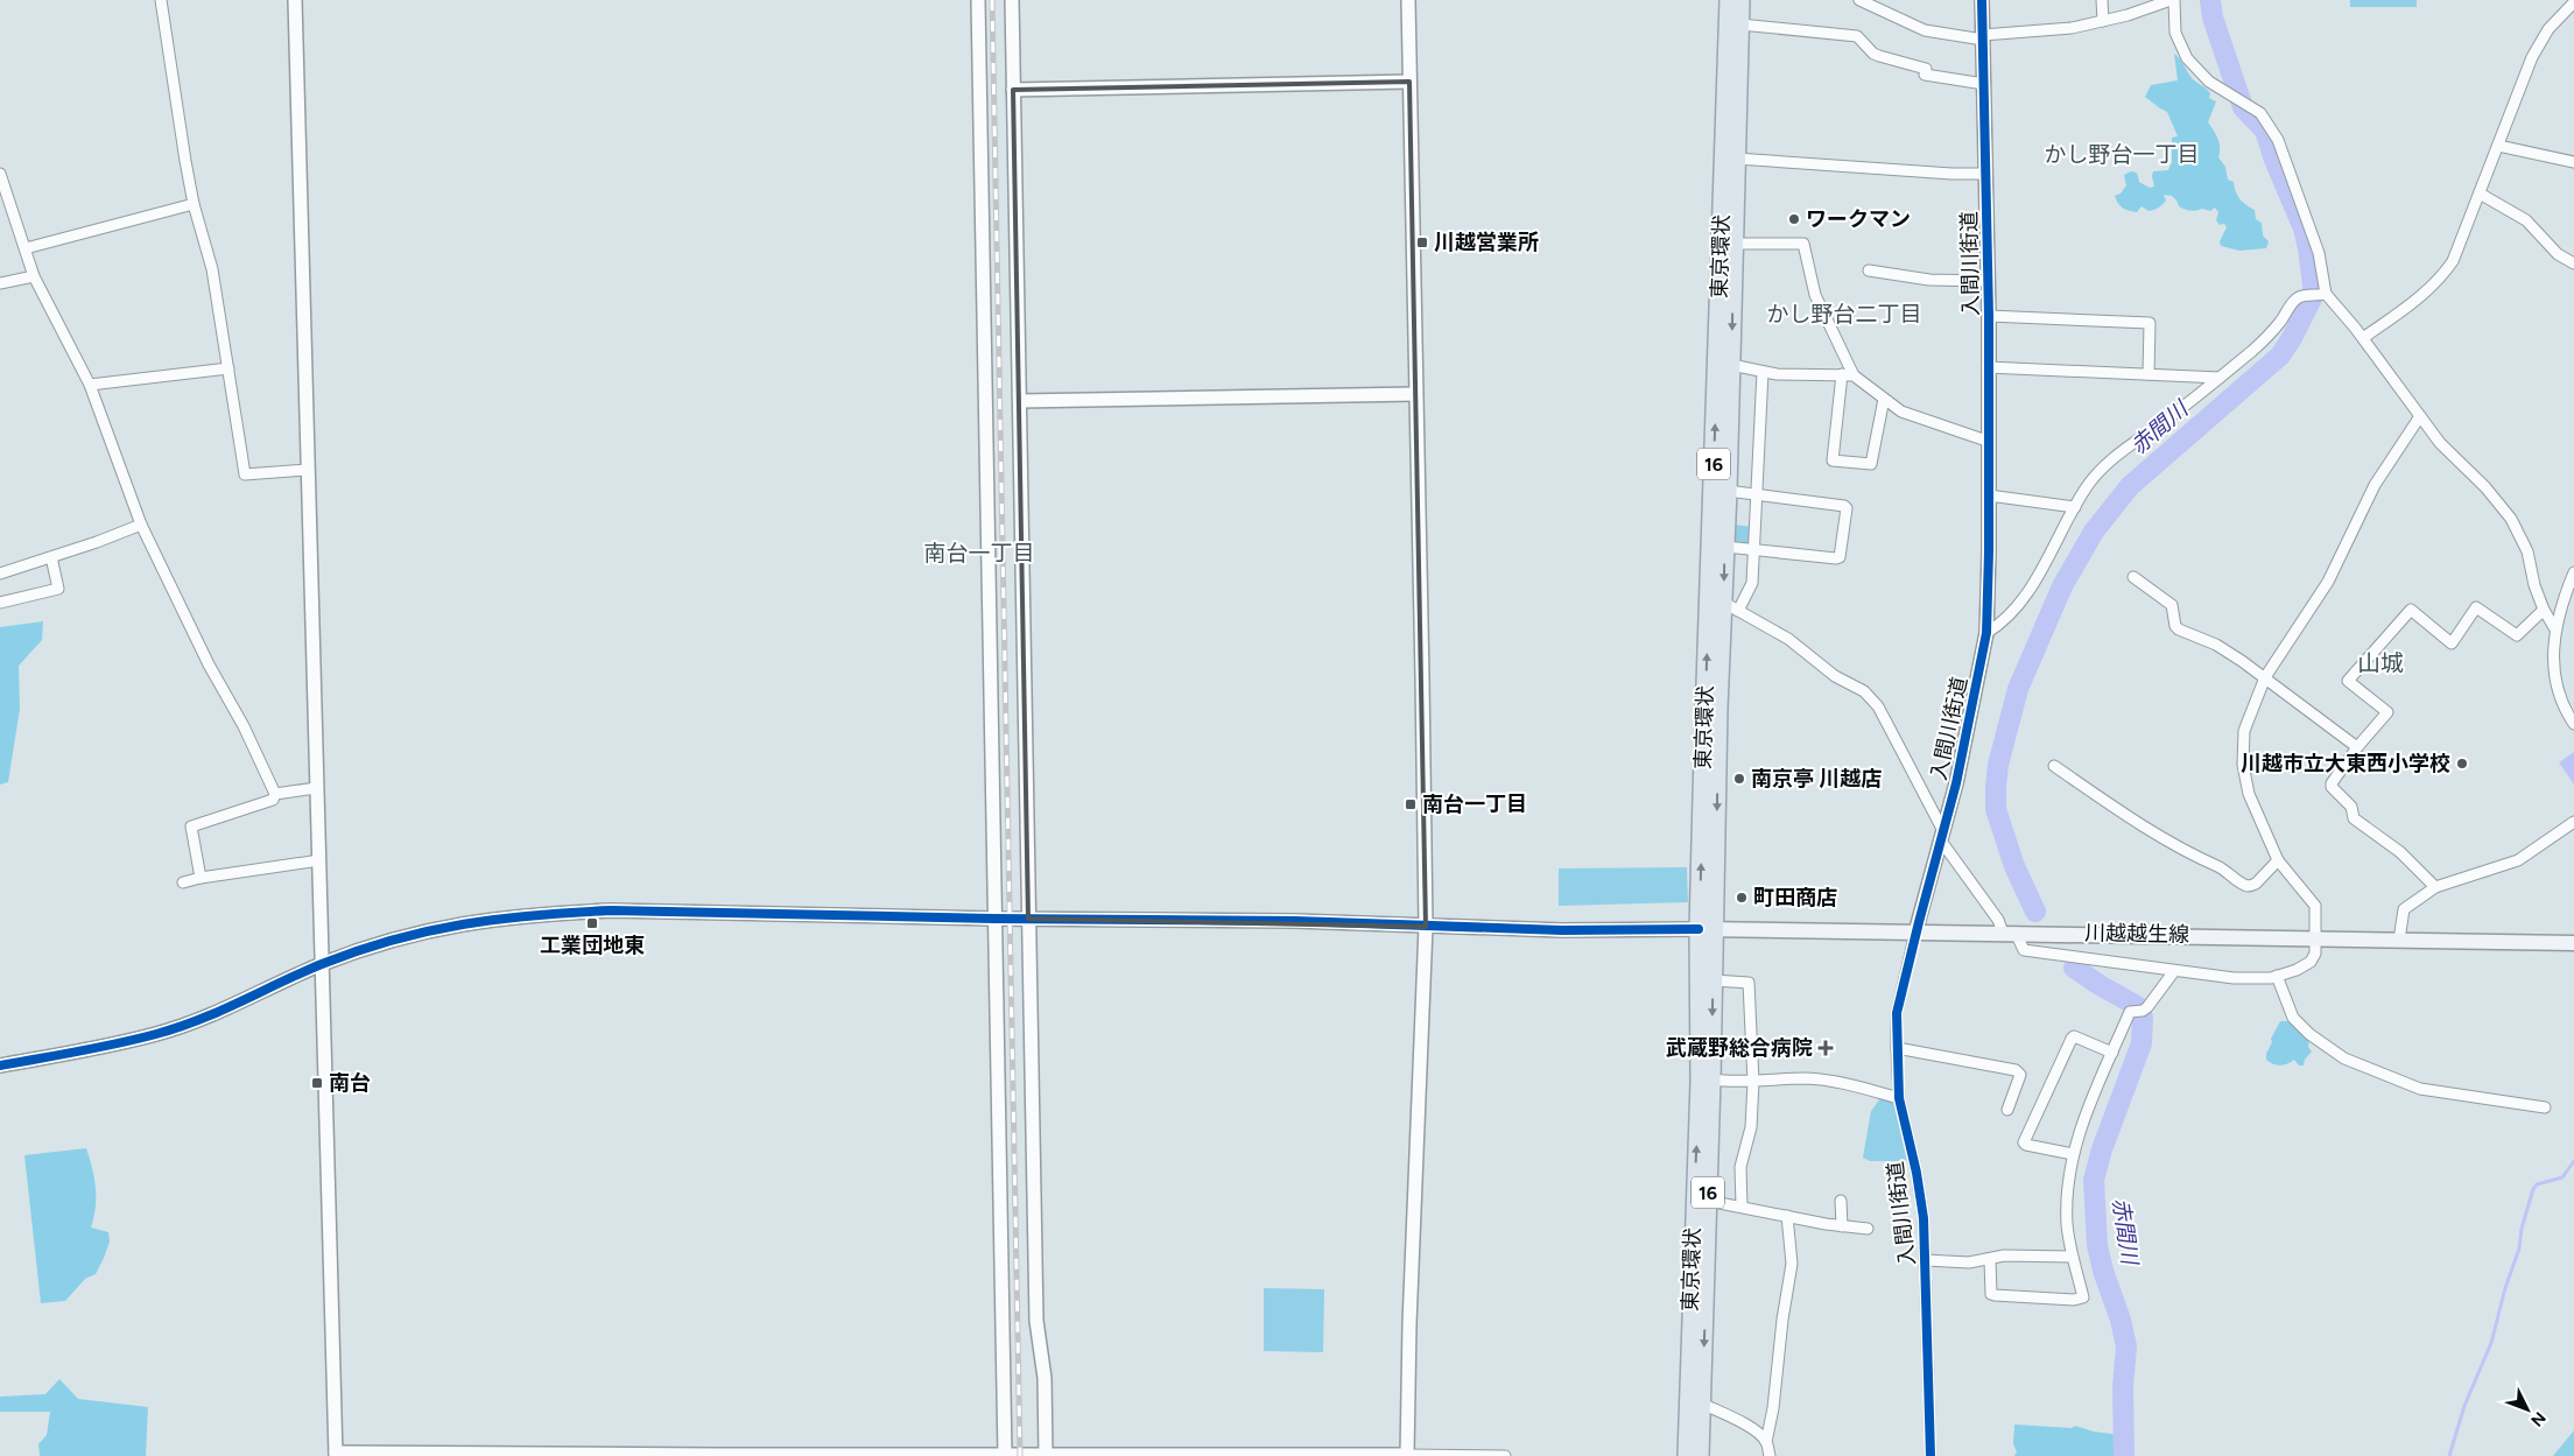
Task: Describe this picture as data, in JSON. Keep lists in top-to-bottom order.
{
  "streets": {
    "highway": ["東京環状", "16"],
    "main road": ["川越越生線"],
    "street": ["入間川街道"]
  },
  "crossings": [
    ["東京環状", "川越越生線"],
    ["入間川街道", "川越越生線"]
  ],
  "districts": [
    "かし野台一丁目",
    "かし野台二丁目",
    "南台一丁目",
    "山城"
  ],
  "water": ["赤間川"],
  "places": {
    "other": [
      "ワークマン",
      "川越市立大東西小学校",
      "南京亭 川越店",
      "町田商店"
    ],
    "transit": [
      "川越営業所",
      "南台一丁目",
      "工業団地東",
      "南台"
    ],
    "health": ["武蔵野総合病院"]
  },
  "north": "bottom right"
}
